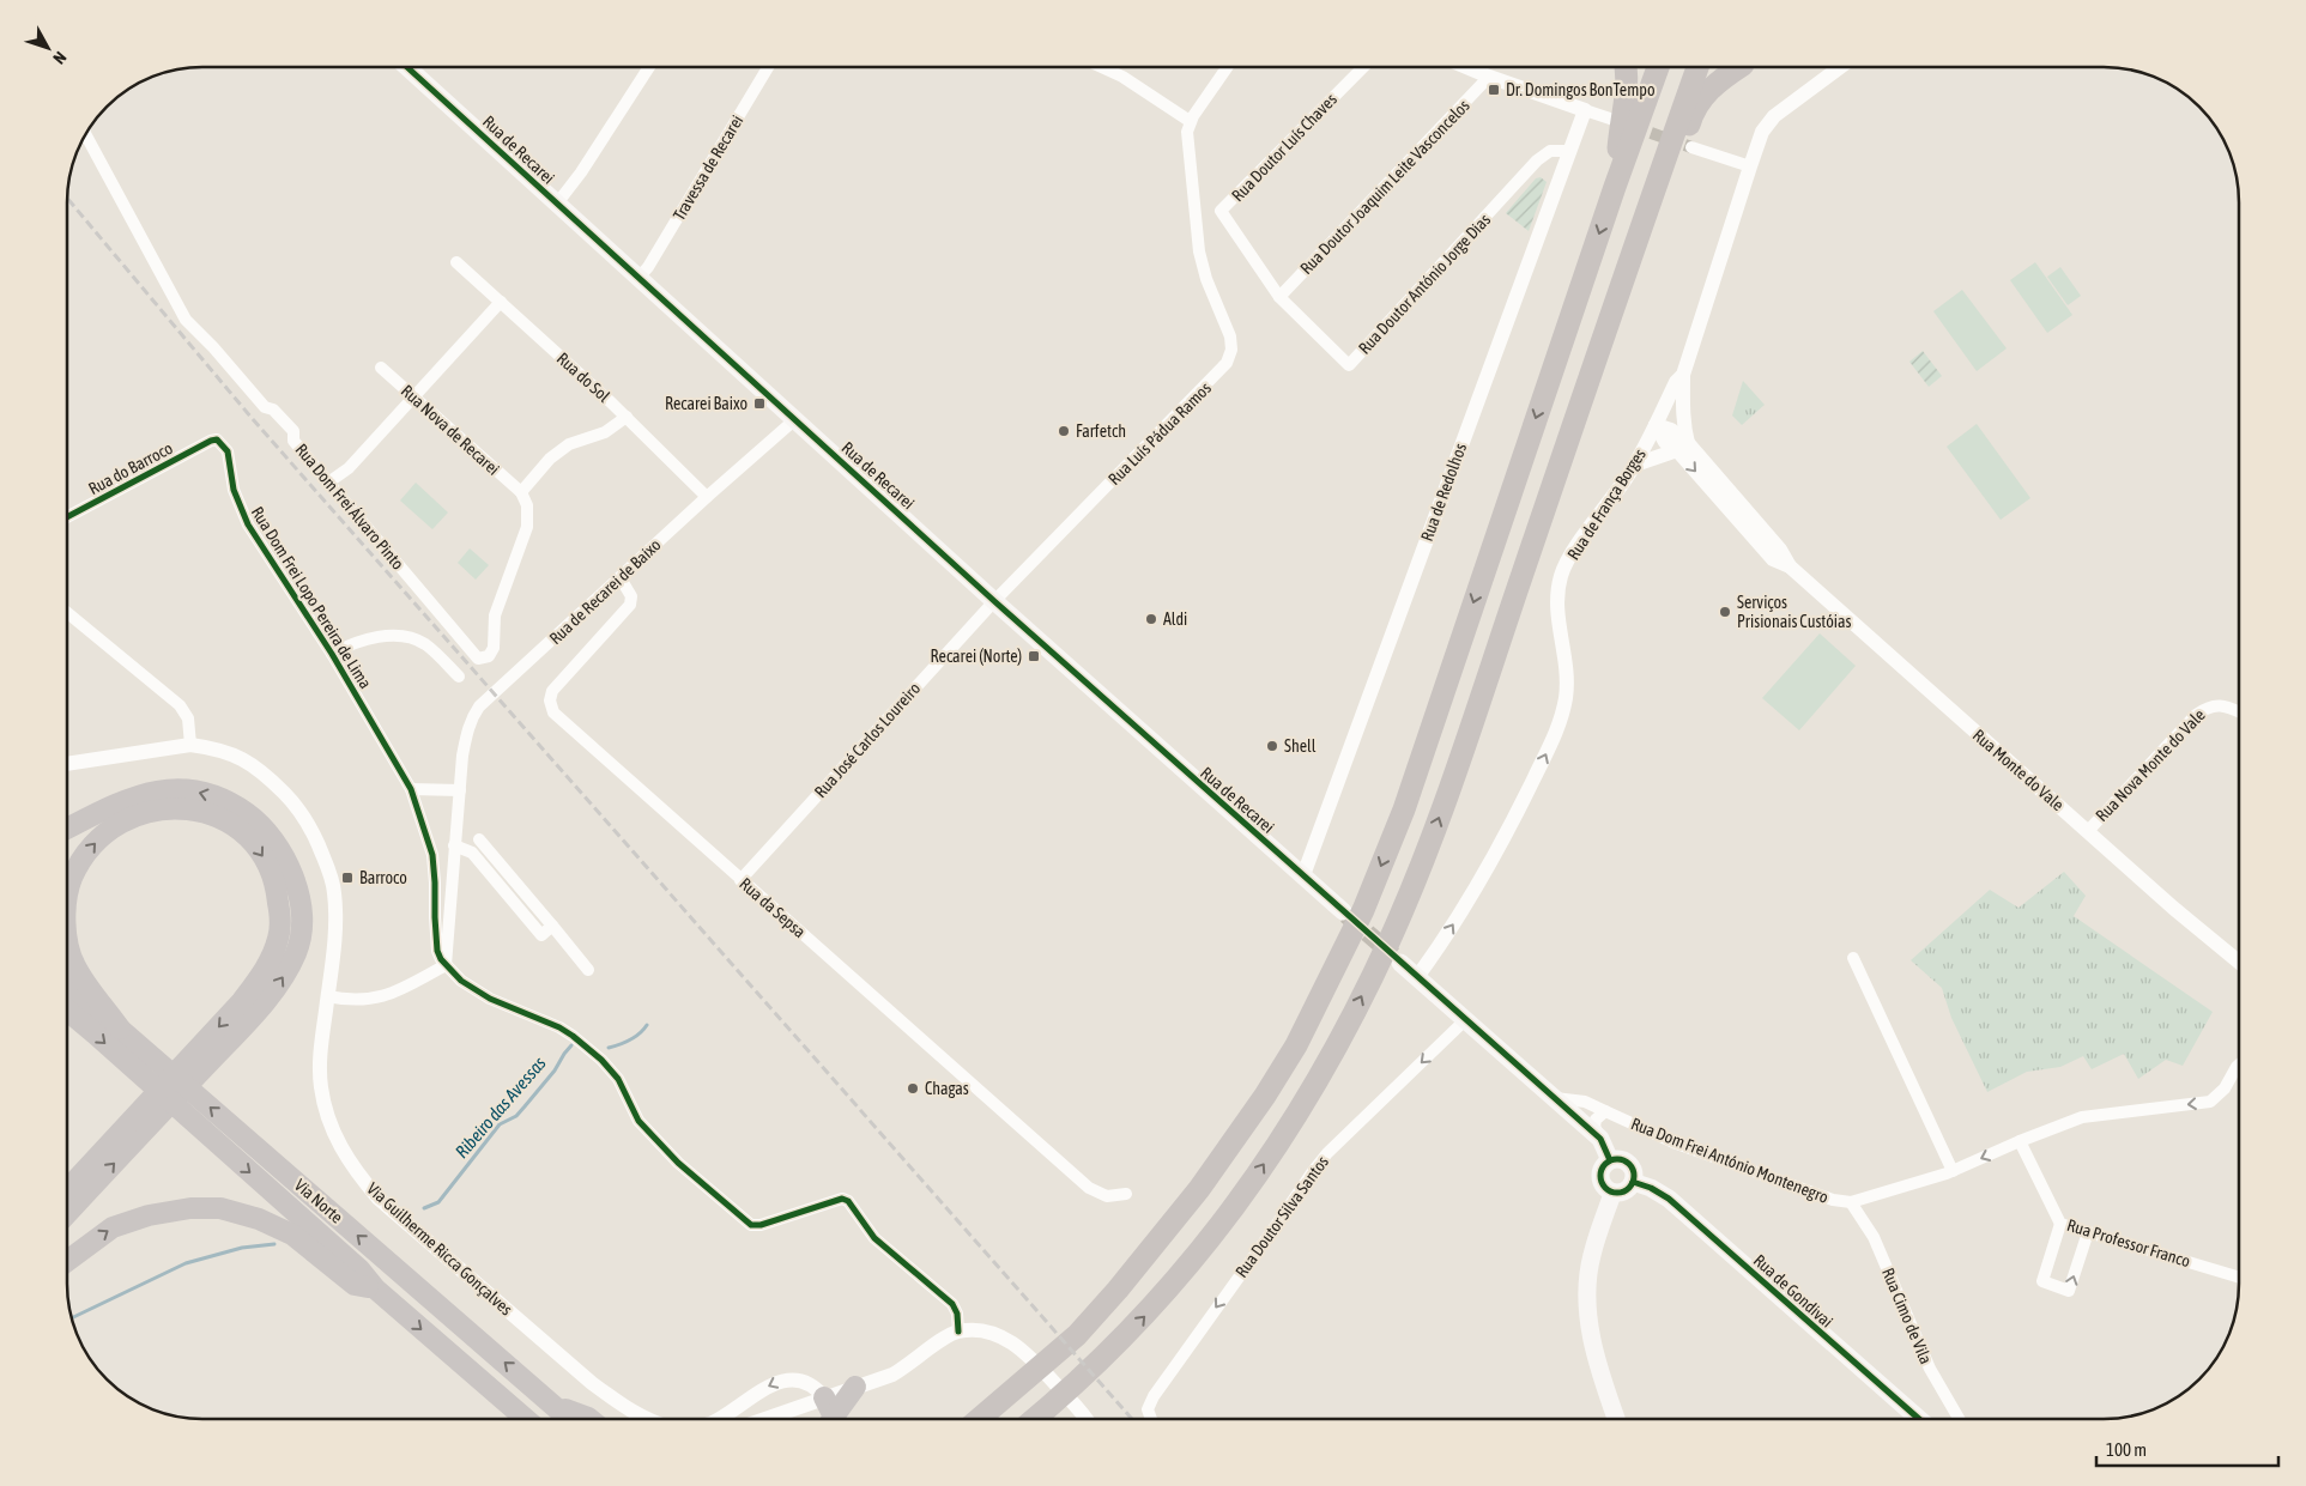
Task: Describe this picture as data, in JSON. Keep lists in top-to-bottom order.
{
  "streets": {
    "highway": ["Via Norte"],
    "main road": ["Rua de Recarei", "Rua de Gondivai"],
    "street": [
      "Rua Doutor Luís Chaves",
      "Travessa de Recarei",
      "Rua Doutor Joaquim Leite Vasconcelos",
      "Rua Doutor António Jorge Dias",
      "Rua do Sol",
      "Rua Nova de Recarei",
      "Rua Luís Pádua Ramos",
      "Rua do Barroco",
      "Rua de Redolhos",
      "Rua de França Borges",
      "Rua Dom Frei Álvaro Pinto",
      "Rua de Recarei de Baixo",
      "Rua Dom Frei Lopo Pereira de Lima",
      "Rua José Carlos Loureiro",
      "Rua Nova Monte do Vale",
      "Rua Monte do Vale",
      "Rua da Sepsa",
      "Rua Dom Frei António Montenegro",
      "Rua Doutor Silva Santos",
      "Rua Professor Franco",
      "Via Guilherme Ricca Gonçalves",
      "Rua Cimo de Vila"
    ]
  },
  "crossings": [
    ["Rua Doutor Luís Chaves", "Rua Doutor António Jorge Dias"],
    ["Rua de Recarei", "Travessa de Recarei"],
    ["Rua de Recarei", "Rua Luís Pádua Ramos"],
    ["Rua de Recarei", "Rua de Redolhos"],
    ["Rua de Recarei", "Rua de Recarei de Baixo"],
    ["Rua de Recarei", "Rua José Carlos Loureiro"],
    ["Rua Doutor Joaquim Leite Vasconcelos", "Rua Doutor António Jorge Dias"],
    ["Rua Doutor António Jorge Dias", "Rua de Redolhos"],
    ["Rua do Sol", "Rua de Recarei de Baixo"],
    ["Rua Nova de Recarei", "Rua Dom Frei Álvaro Pinto"],
    ["Rua Luís Pádua Ramos", "Rua José Carlos Loureiro"],
    ["Rua do Barroco", "Rua Dom Frei Lopo Pereira de Lima"],
    ["Rua de França Borges", "Rua Monte do Vale"],
    ["Rua de Recarei de Baixo", "Rua da Sepsa"],
    ["Rua Dom Frei Lopo Pereira de Lima", "Via Guilherme Ricca Gonçalves"],
    ["Rua José Carlos Loureiro", "Rua da Sepsa"],
    ["Rua Nova Monte do Vale", "Rua Monte do Vale"],
    ["Rua Dom Frei António Montenegro", "Rua Professor Franco"],
    ["Rua Dom Frei António Montenegro", "Rua Cimo de Vila"]
  ],
  "one_way": ["Rua de França Borges", "Rua Dom Frei António Montenegro", "Rua Doutor Silva Santos"],
  "water": ["Ribeiro das Avessas"],
  "places": {
    "transit": [
      "Dr. Domingos BonTempo",
      "Recarei Baixo",
      "Recarei (Norte)",
      "Barroco"
    ],
    "other": [
      "Farfetch",
      "Serviços Prisionais Custóias",
      "Aldi",
      "Shell",
      "Chagas"
    ]
  },
  "scale_bar": "100 m",
  "north": "bottom right"
}
